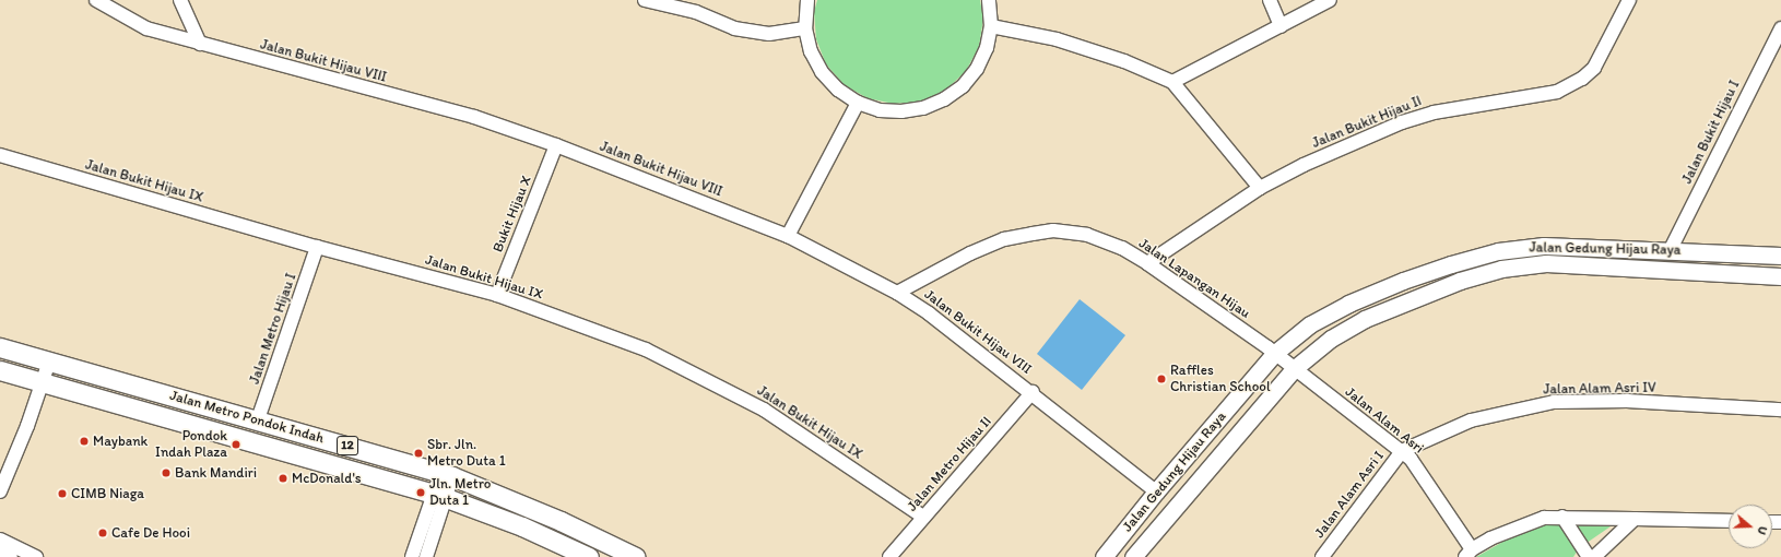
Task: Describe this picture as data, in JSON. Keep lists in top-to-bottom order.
{
  "streets": {
    "highway": ["Jalan Metro Pondok Indah", "12"],
    "main road": ["Jalan Gedung Hijau Raya"],
    "street": [
      "Jalan Bukit Hijau VIII",
      "Jalan Bukit Hijau II",
      "Jalan Bukit Hijau I",
      "Jalan Bukit Hijau IX",
      "Bukit Hijau X",
      "Jalan Lapangan Hijau",
      "Jalan Metro Hijau I",
      "Jalan Alam Asri IV",
      "Jalan Alam Asri",
      "Jalan Metro Hijau II",
      "Jalan Alam Asri I"
    ]
  },
  "crossings": [
    ["Jalan Bukit Hijau VIII", "Bukit Hijau X"],
    ["Jalan Bukit Hijau VIII", "Jalan Gedung Hijau Raya"],
    ["Jalan Bukit Hijau VIII", "Jalan Lapangan Hijau"],
    ["Jalan Bukit Hijau VIII", "Jalan Metro Hijau II"],
    ["Jalan Bukit Hijau II", "Jalan Lapangan Hijau"],
    ["Jalan Bukit Hijau I", "Jalan Gedung Hijau Raya"],
    ["Jalan Bukit Hijau IX", "Bukit Hijau X"],
    ["Jalan Bukit Hijau IX", "Jalan Metro Hijau I"],
    ["Jalan Bukit Hijau IX", "Jalan Metro Hijau II"],
    ["Jalan Gedung Hijau Raya", "Jalan Lapangan Hijau"],
    ["Jalan Gedung Hijau Raya", "Jalan Alam Asri"],
    ["Jalan Lapangan Hijau", "Jalan Alam Asri"],
    ["Jalan Metro Hijau I", "Jalan Metro Pondok Indah"],
    ["Jalan Alam Asri IV", "Jalan Alam Asri"],
    ["Jalan Alam Asri IV", "Jalan Alam Asri I"],
    ["Jalan Alam Asri", "Jalan Alam Asri I"]
  ],
  "places": [
    "Raffles Christian School",
    "Maybank",
    "Pondok Indah Plaza",
    "Sbr. Jln. Metro Duta 1",
    "Bank Mandiri",
    "McDonald's",
    "Jln. Metro Duta 1",
    "CIMB Niaga",
    "Cafe De Hooi"
  ],
  "north": "right"
}
